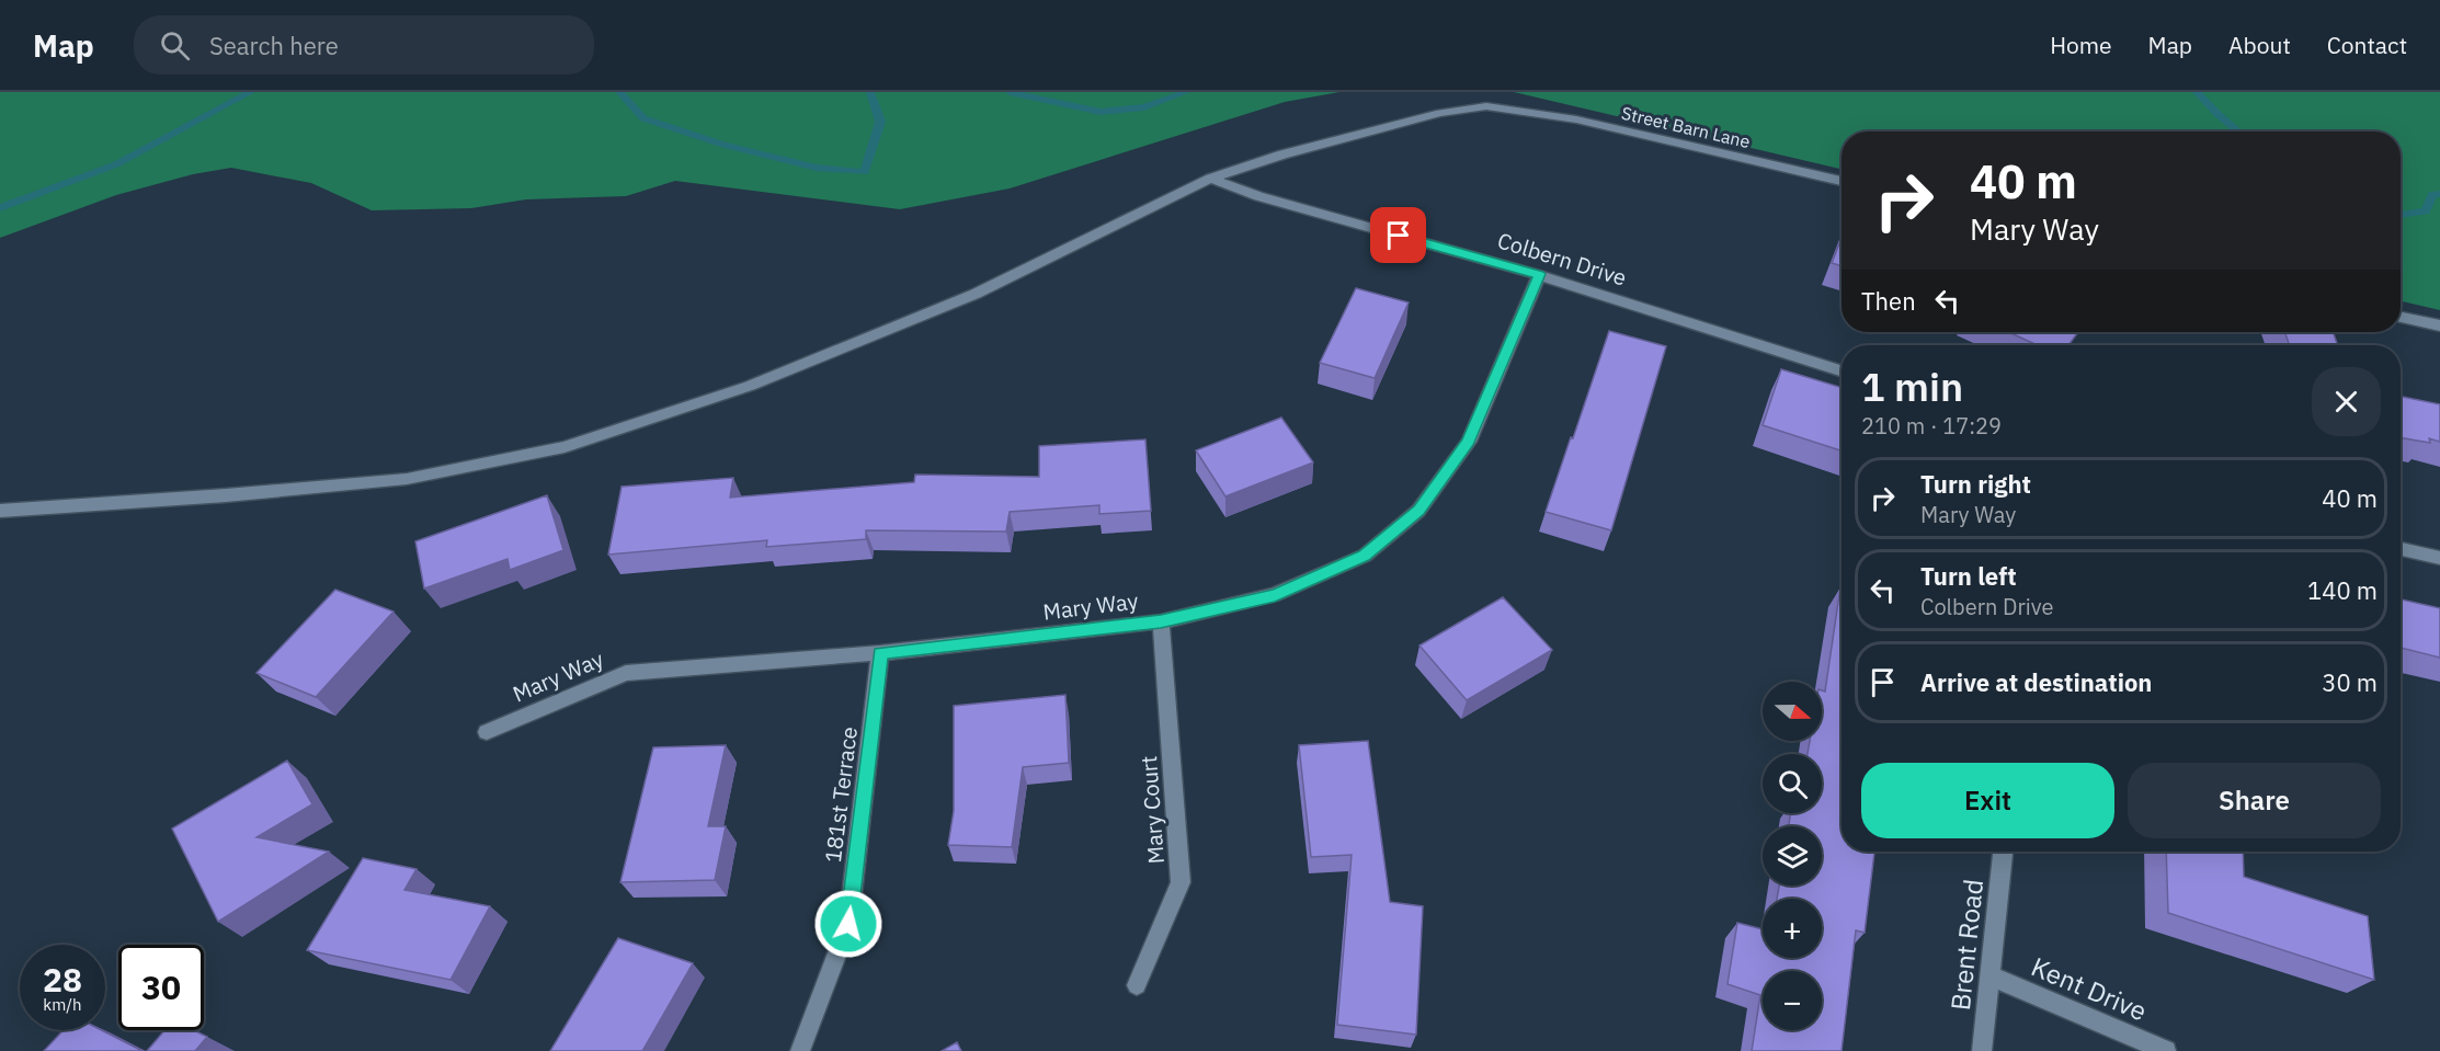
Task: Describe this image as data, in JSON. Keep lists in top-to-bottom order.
{
  "streets": {
    "street": [
      "Street Barn Lane",
      "Colbern Drive",
      "Mary Way",
      "181st Terrace",
      "Mary Court",
      "Brent Road",
      "Kent Drive"
    ]
  },
  "crossings": [
    ["Street Barn Lane", "Colbern Drive"],
    ["Colbern Drive", "Mary Way"],
    ["Mary Way", "181st Terrace"],
    ["Mary Way", "Mary Court"],
    ["Brent Road", "Kent Drive"]
  ],
  "north": "right",
  "page": {
    "header": "Map",
    "search": "Search here",
    "nav": [
      "Home",
      "Map",
      "About",
      "Contact"
    ],
    "turn": ["40 m", "Mary Way"],
    "then": "Then",
    "heading": ["1 min", "210 m · 17:29"],
    "list": [
      {
        "name": "Turn right",
        "note": "Mary Way",
        "value": "40 m"
      },
      {
        "name": "Turn left",
        "note": "Colbern Drive",
        "value": "140 m"
      },
      {
        "name": "Arrive at destination",
        "value": "30 m"
      }
    ],
    "map_buttons": ["+", "−"],
    "buttons": ["Exit", "Share"],
    "speed": "28 km/h",
    "limit": "30"
  }
}
